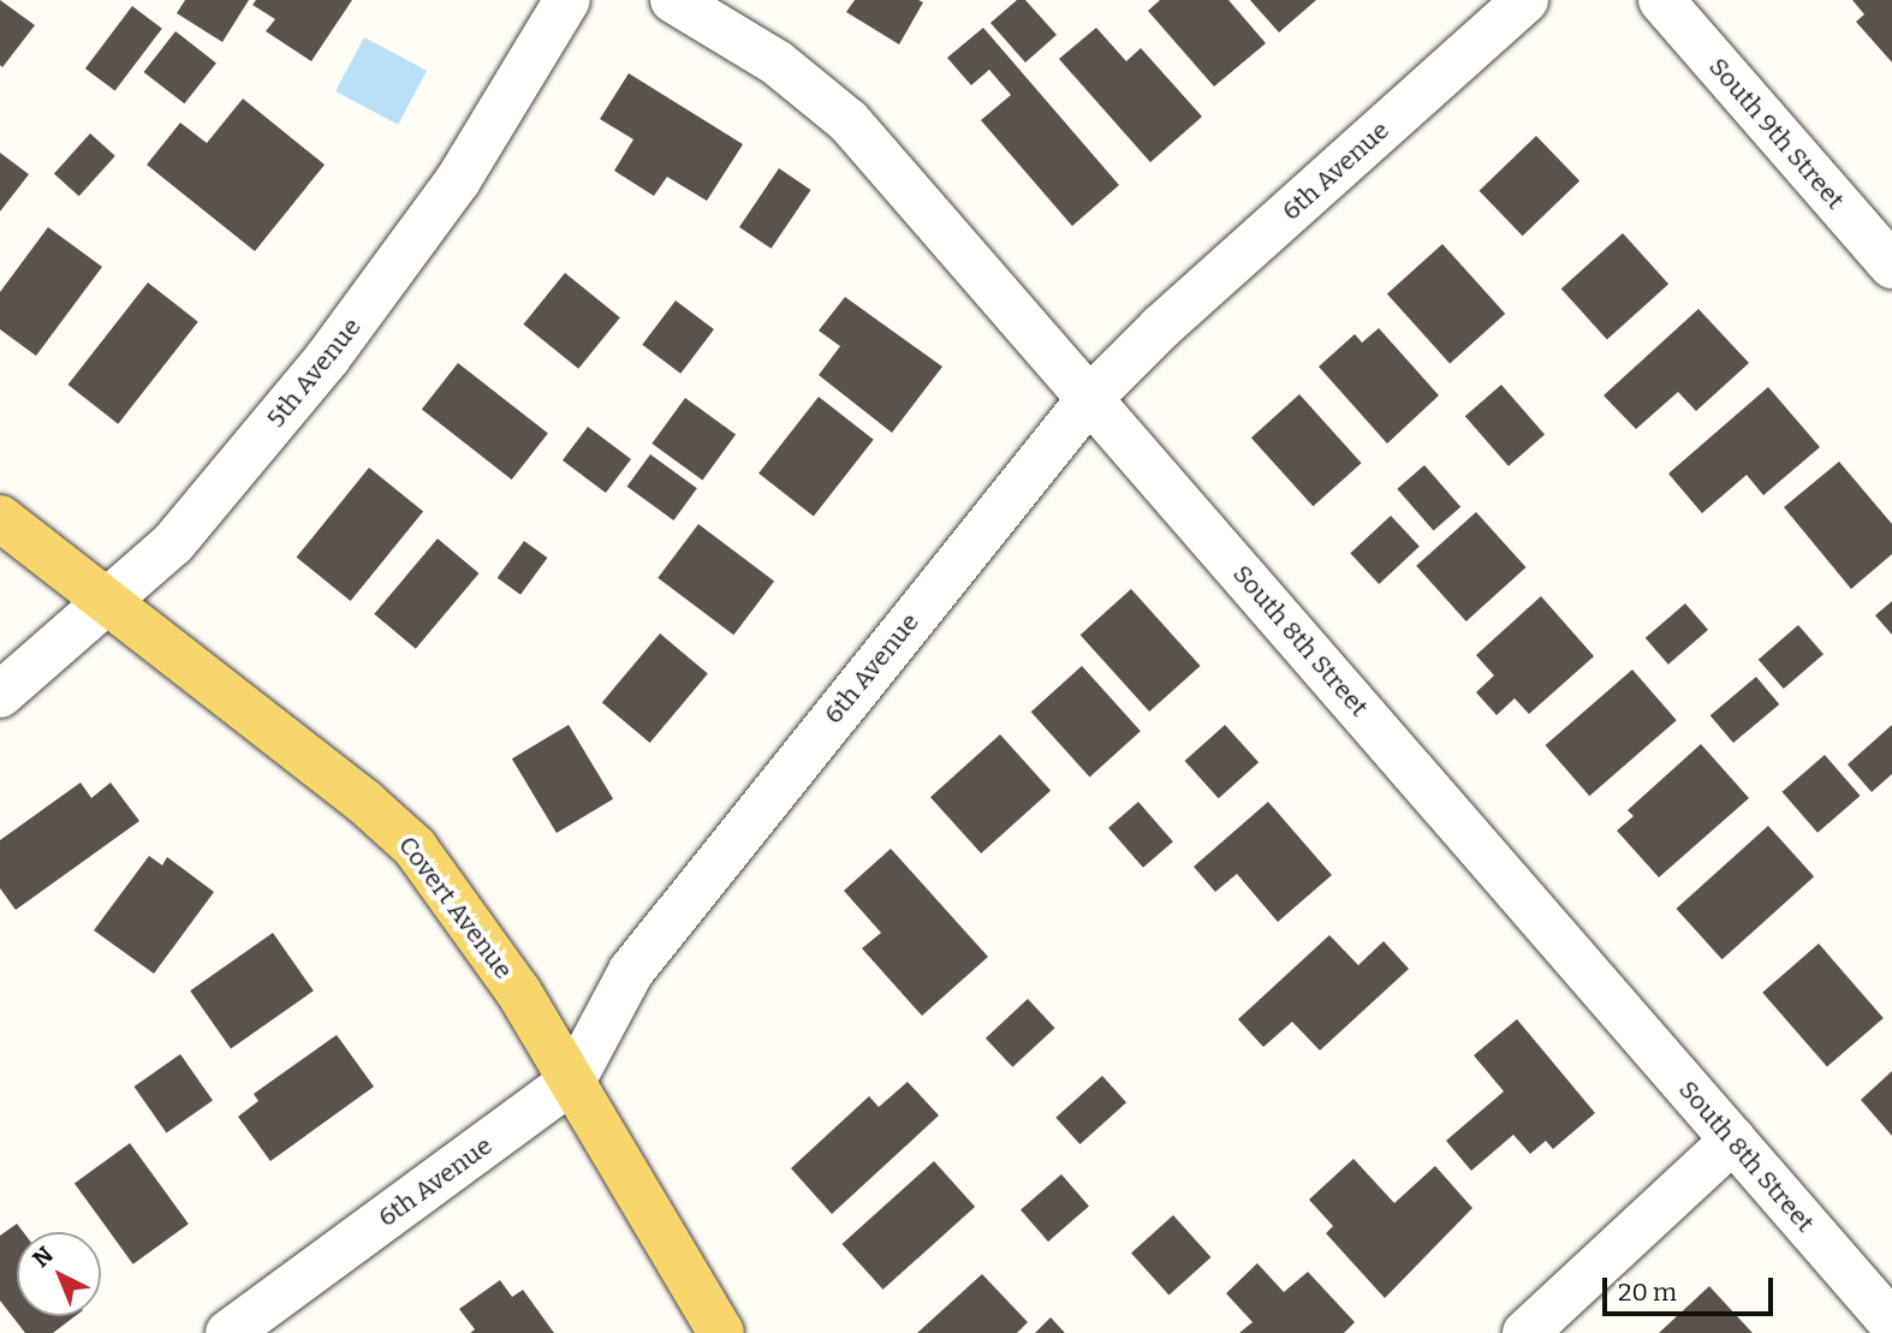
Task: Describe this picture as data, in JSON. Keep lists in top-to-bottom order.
{
  "streets": {
    "main road": ["Covert Avenue"],
    "street": [
      "South 9th Street",
      "6th Avenue",
      "5th Avenue",
      "South 8th Street"
    ]
  },
  "crossings": [
    ["6th Avenue", "South 8th Street"],
    ["6th Avenue", "Covert Avenue"],
    ["5th Avenue", "Covert Avenue"]
  ],
  "scale_bar": "20 m",
  "north": "top left"
}
